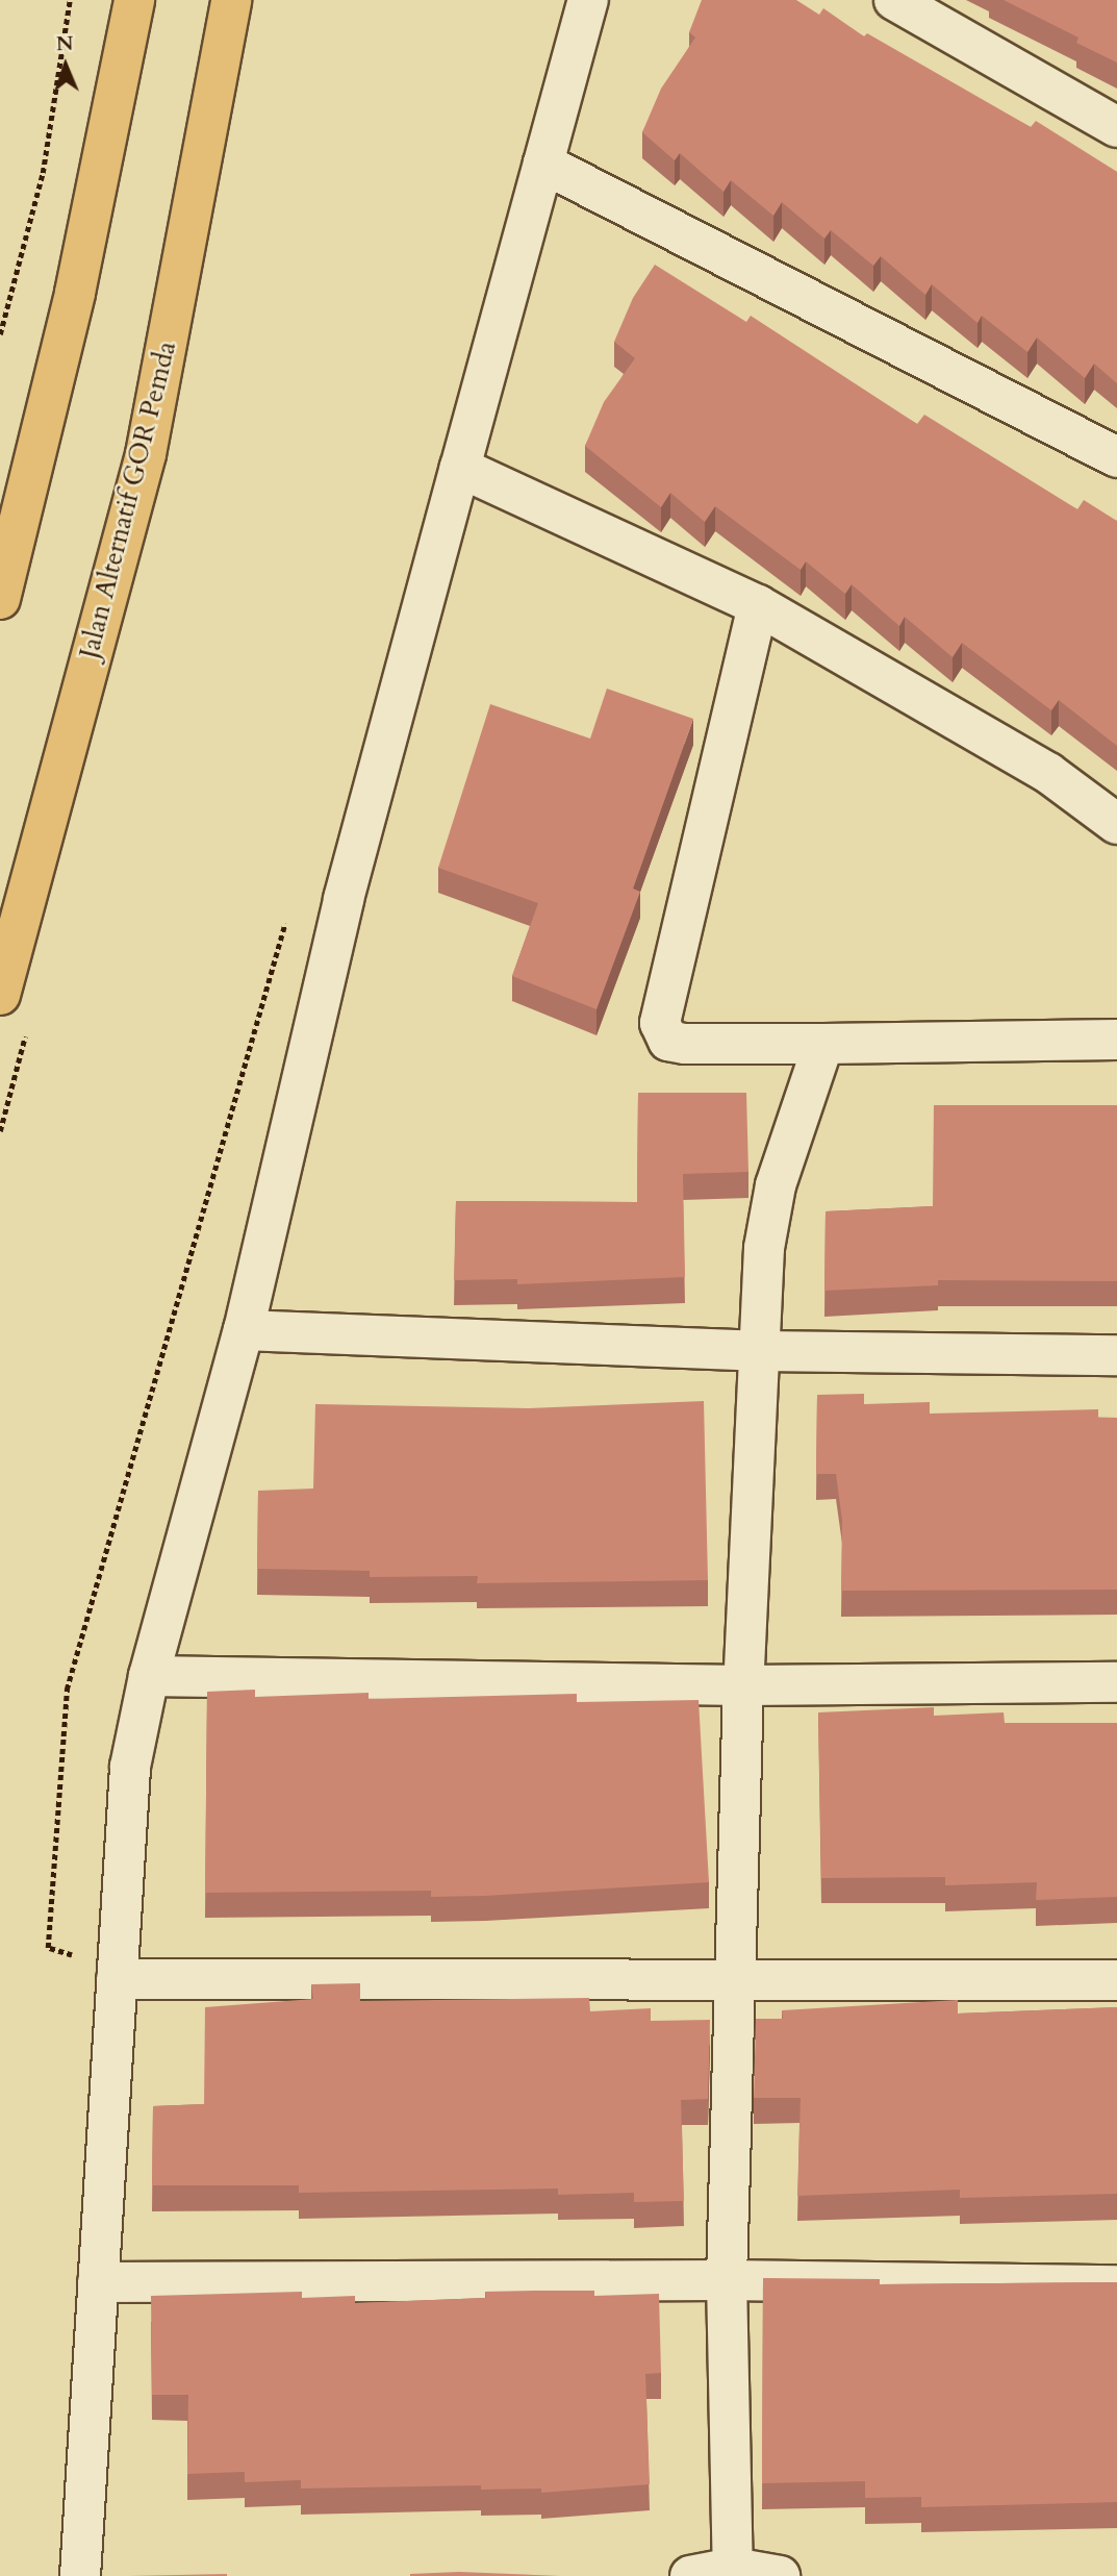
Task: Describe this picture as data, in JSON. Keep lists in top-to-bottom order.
{
  "streets": {
    "main road": ["Jalan Alternatif GOR Pemda"]
  },
  "north": "top"
}
